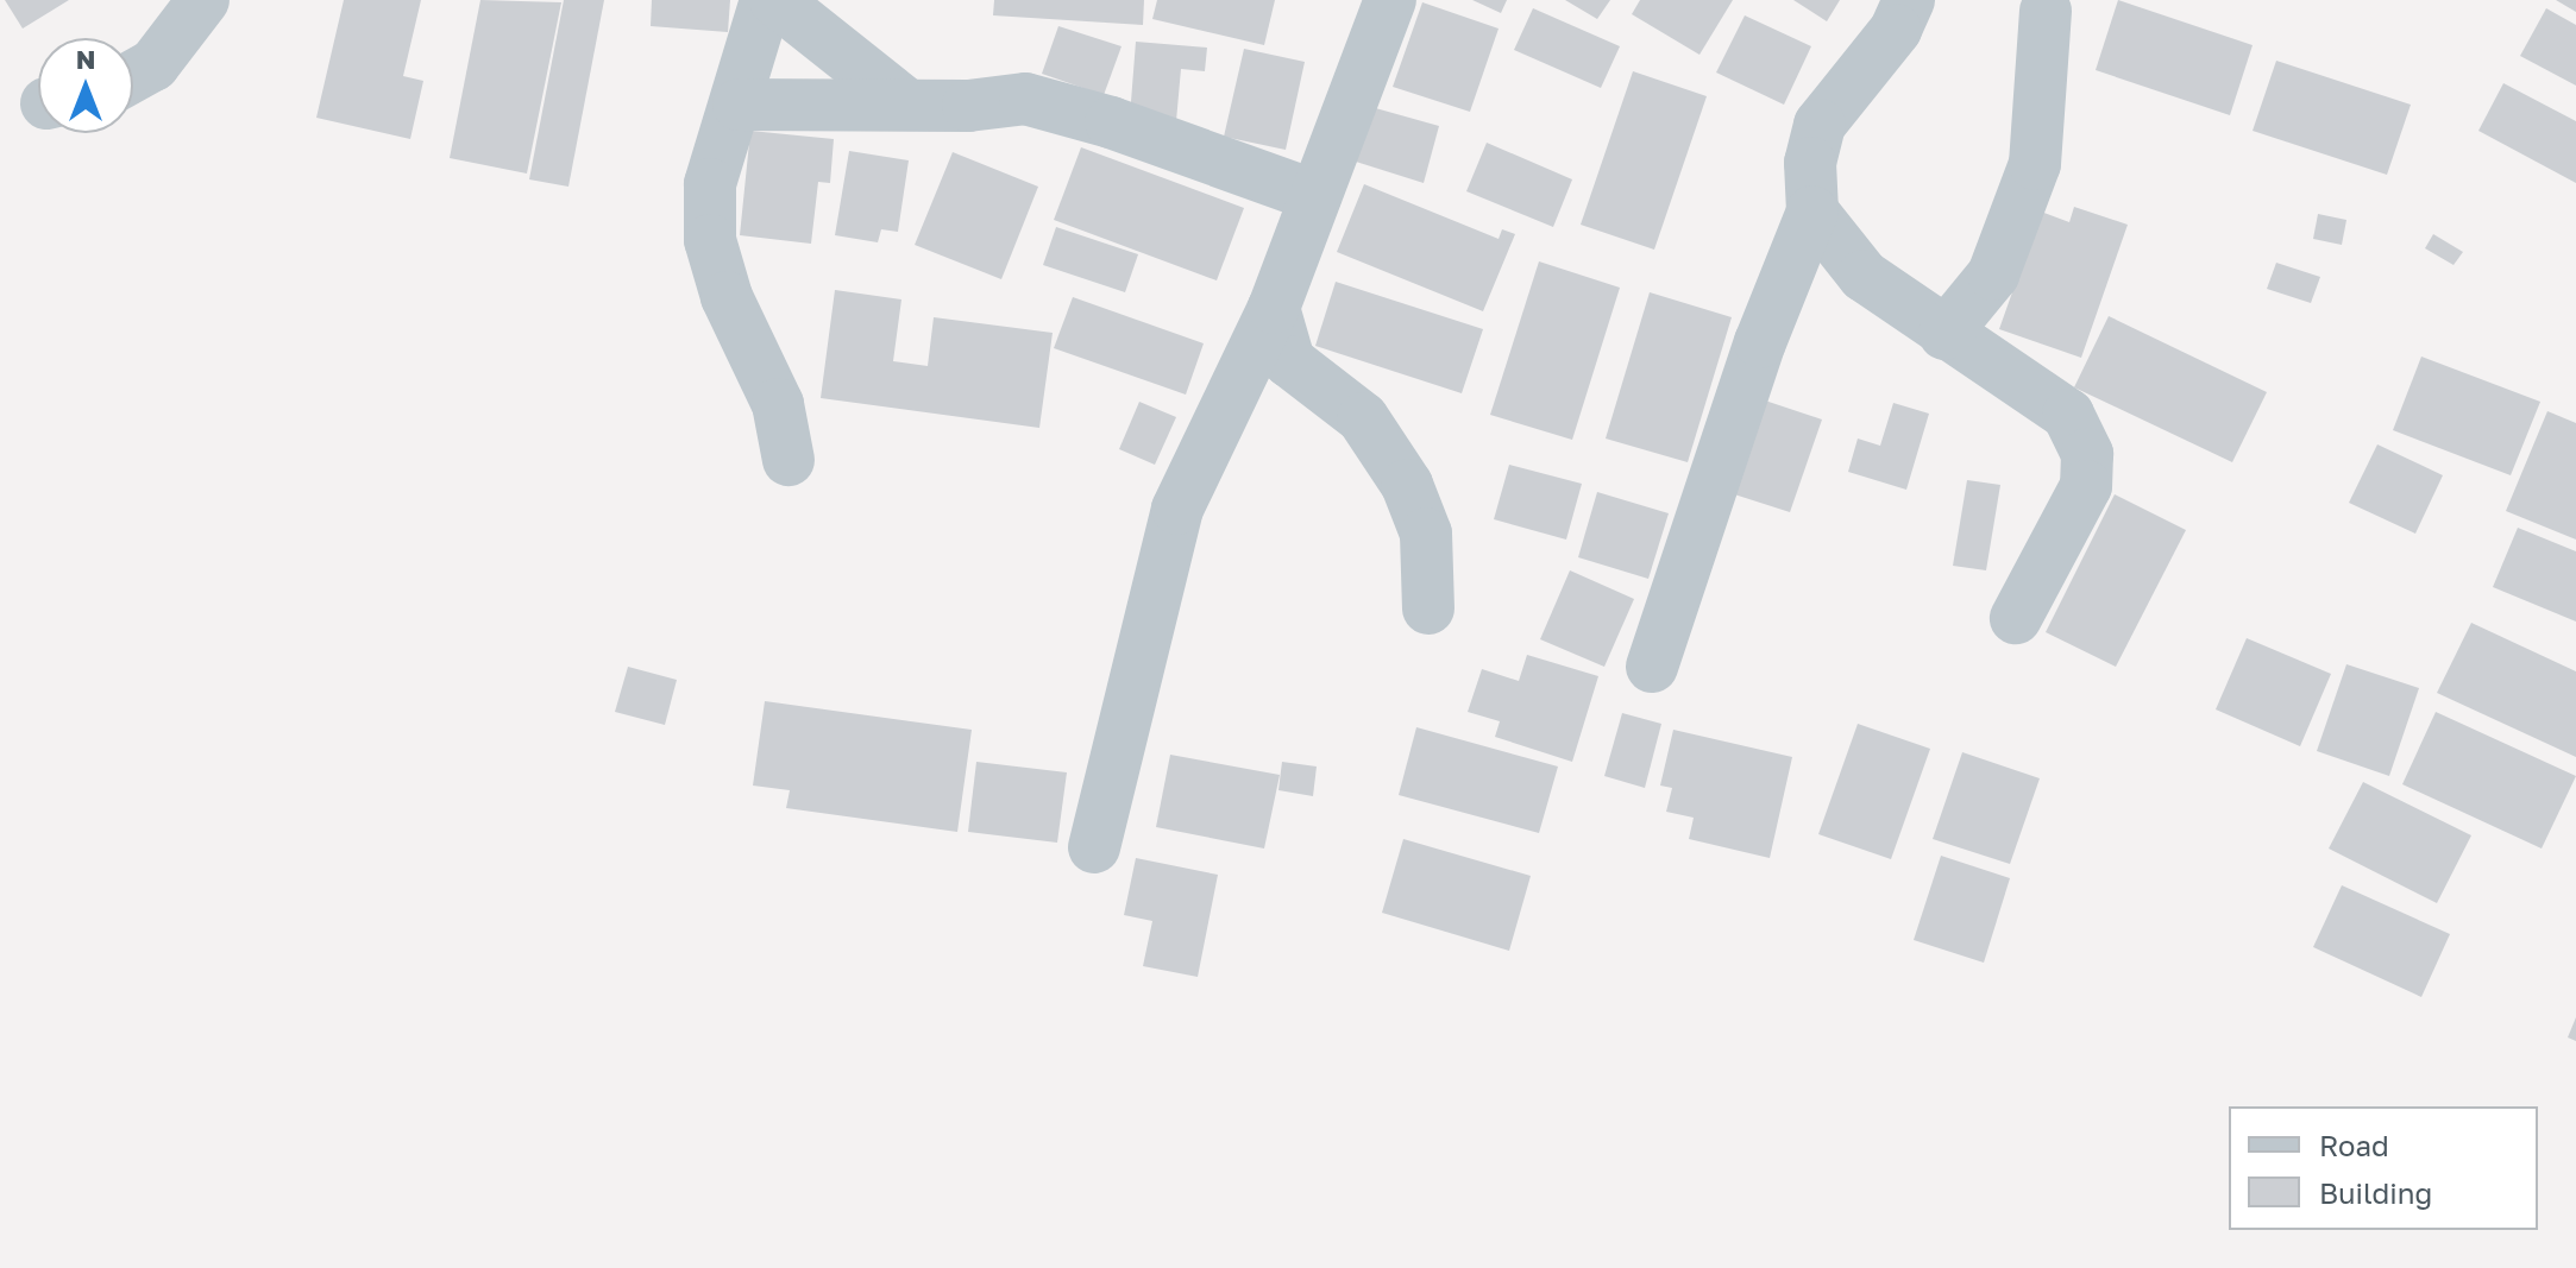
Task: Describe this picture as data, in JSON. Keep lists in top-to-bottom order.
{
  "legend": ["Road", "Building"],
  "north": "top"
}
